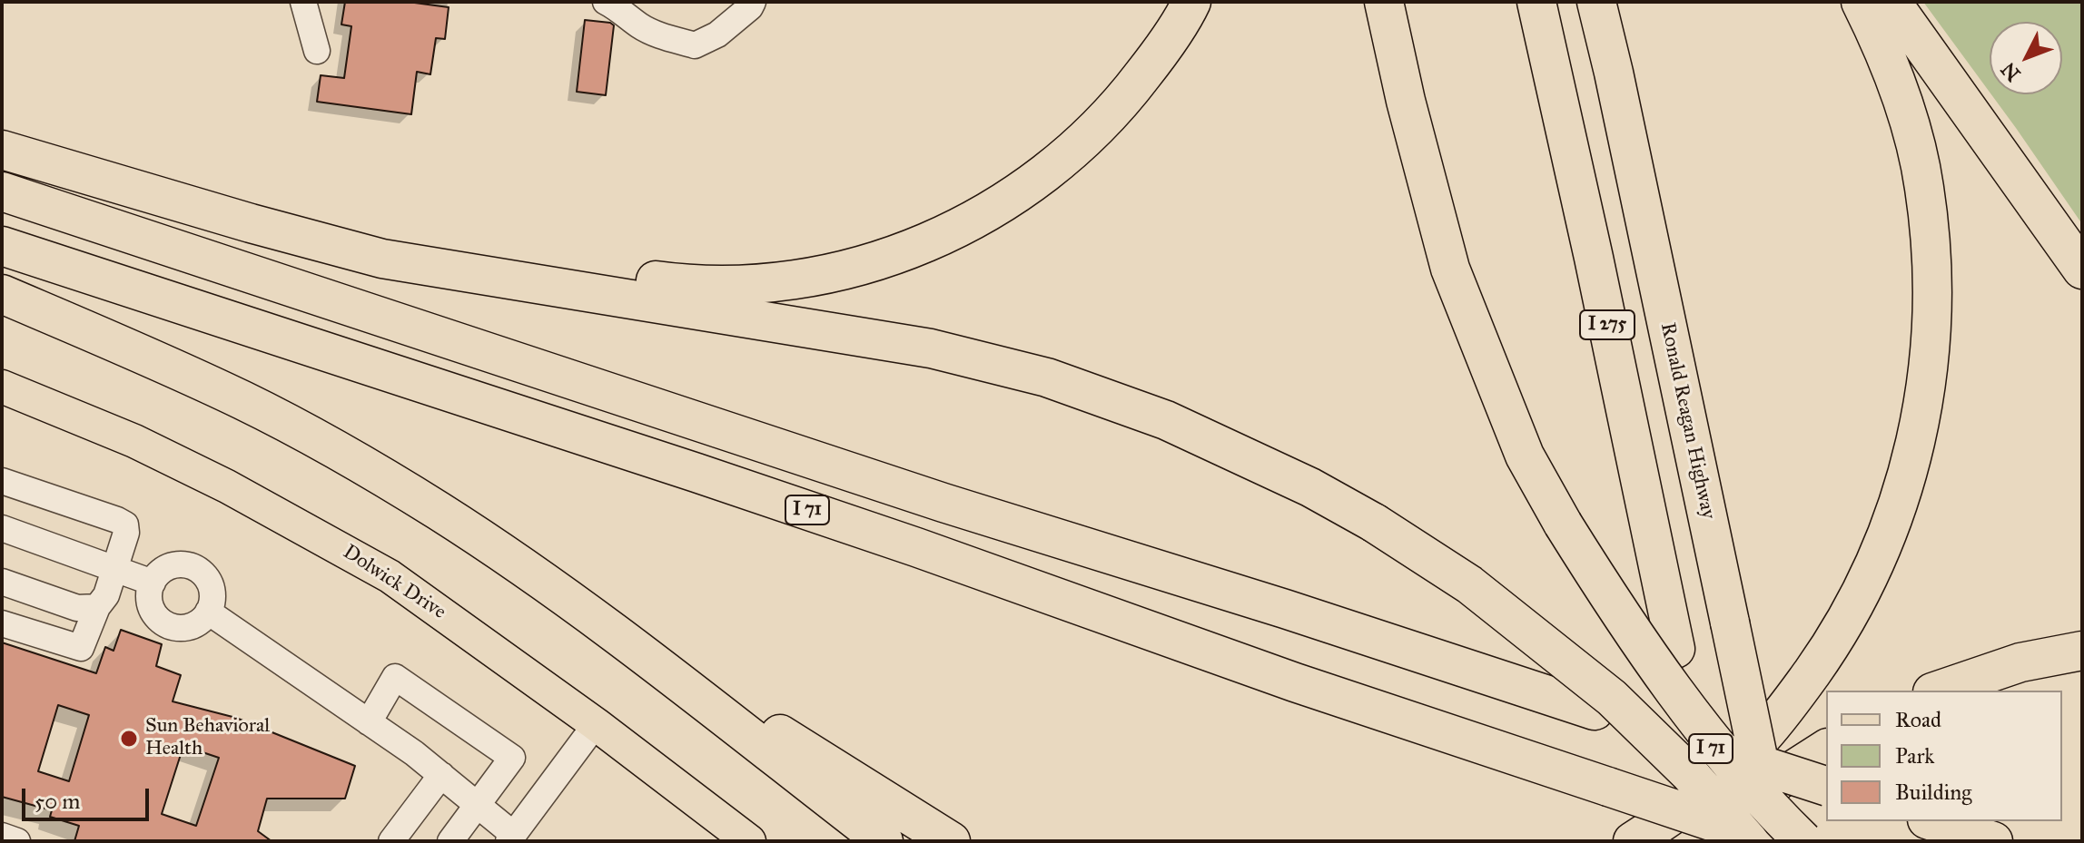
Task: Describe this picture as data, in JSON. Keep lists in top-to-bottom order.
{
  "streets": {
    "highway": ["I 275", "Ronald Reagan Highway", "I 71"],
    "main road": ["Dolwick Drive"]
  },
  "crossings": [
    ["Ronald Reagan Highway", "I 71"]
  ],
  "places": ["Sun Behavioral Health"],
  "legend": ["Road", "Park", "Building"],
  "scale_bar": "50 m",
  "north": "bottom left"
}
